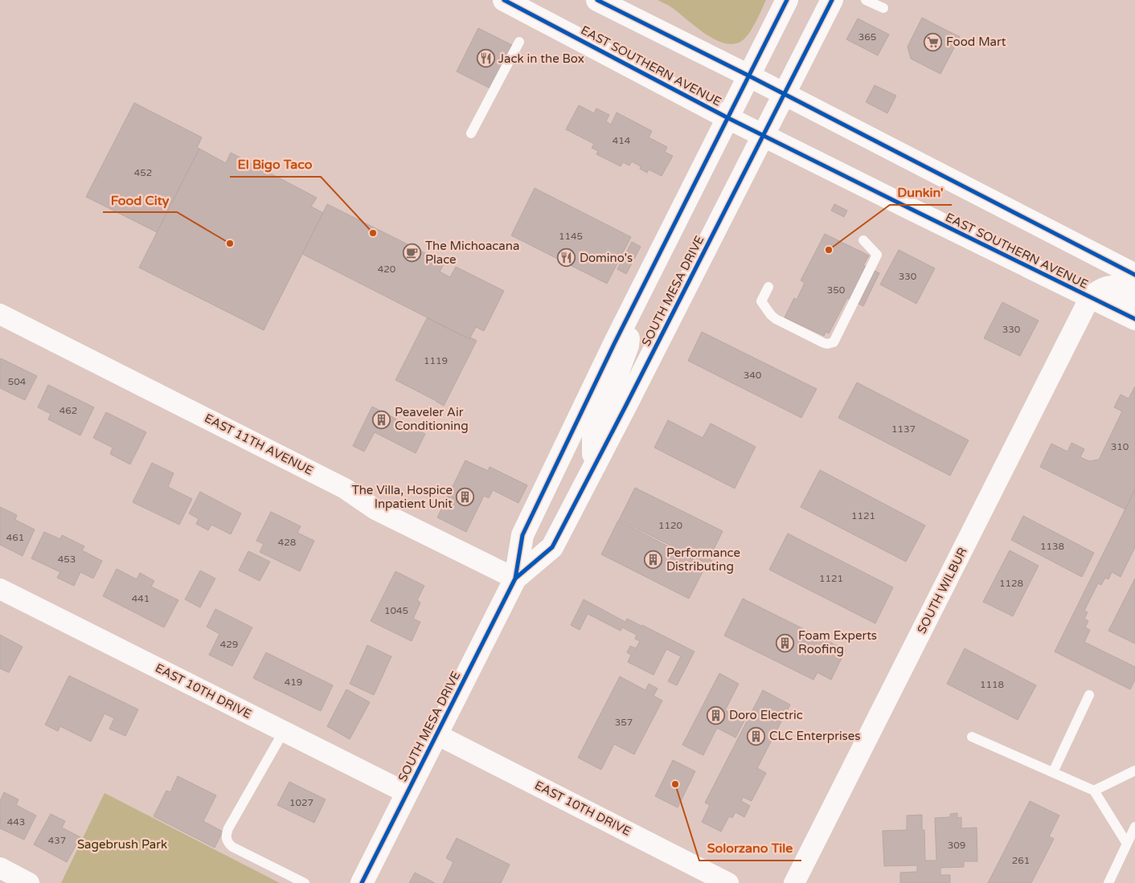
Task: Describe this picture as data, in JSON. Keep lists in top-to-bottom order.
{
  "streets": {
    "main road": ["EAST SOUTHERN AVENUE", "SOUTH MESA DRIVE"],
    "street": ["EAST 11TH AVENUE", "SOUTH WILBUR", "EAST 10TH DRIVE"]
  },
  "crossings": [
    ["EAST SOUTHERN AVENUE", "SOUTH MESA DRIVE"],
    ["EAST SOUTHERN AVENUE", "SOUTH WILBUR"],
    ["SOUTH MESA DRIVE", "EAST 11TH AVENUE"],
    ["SOUTH MESA DRIVE", "EAST 10TH DRIVE"]
  ],
  "parks": ["Sagebrush Park"],
  "places": {
    "supermarket": ["Food Mart"],
    "restaurant": ["Jack in the Box", "Domino's"],
    "other": [
      "El Bigo Taco",
      "Food City",
      "Dunkin'",
      "Solorzano Tile"
    ],
    "cafe": ["The Michoacana Place"],
    "building": [
      "Peaveler Air Conditioning",
      "The Villa, Hospice Inpatient Unit",
      "Performance Distributing",
      "Foam Experts Roofing",
      "Doro Electric",
      "CLC Enterprises"
    ]
  },
  "house_numbers": [
    "365",
    "414",
    "452",
    "1145",
    "420",
    "330",
    "350",
    "330",
    "1119",
    "340",
    "504",
    "462",
    "1137",
    "310",
    "1121",
    "1120",
    "461",
    "428",
    "1138",
    "453",
    "1121",
    "1128",
    "441",
    "1045",
    "429",
    "419",
    "1118",
    "357",
    "1027",
    "443",
    "437",
    "309",
    "261"
  ]
}
